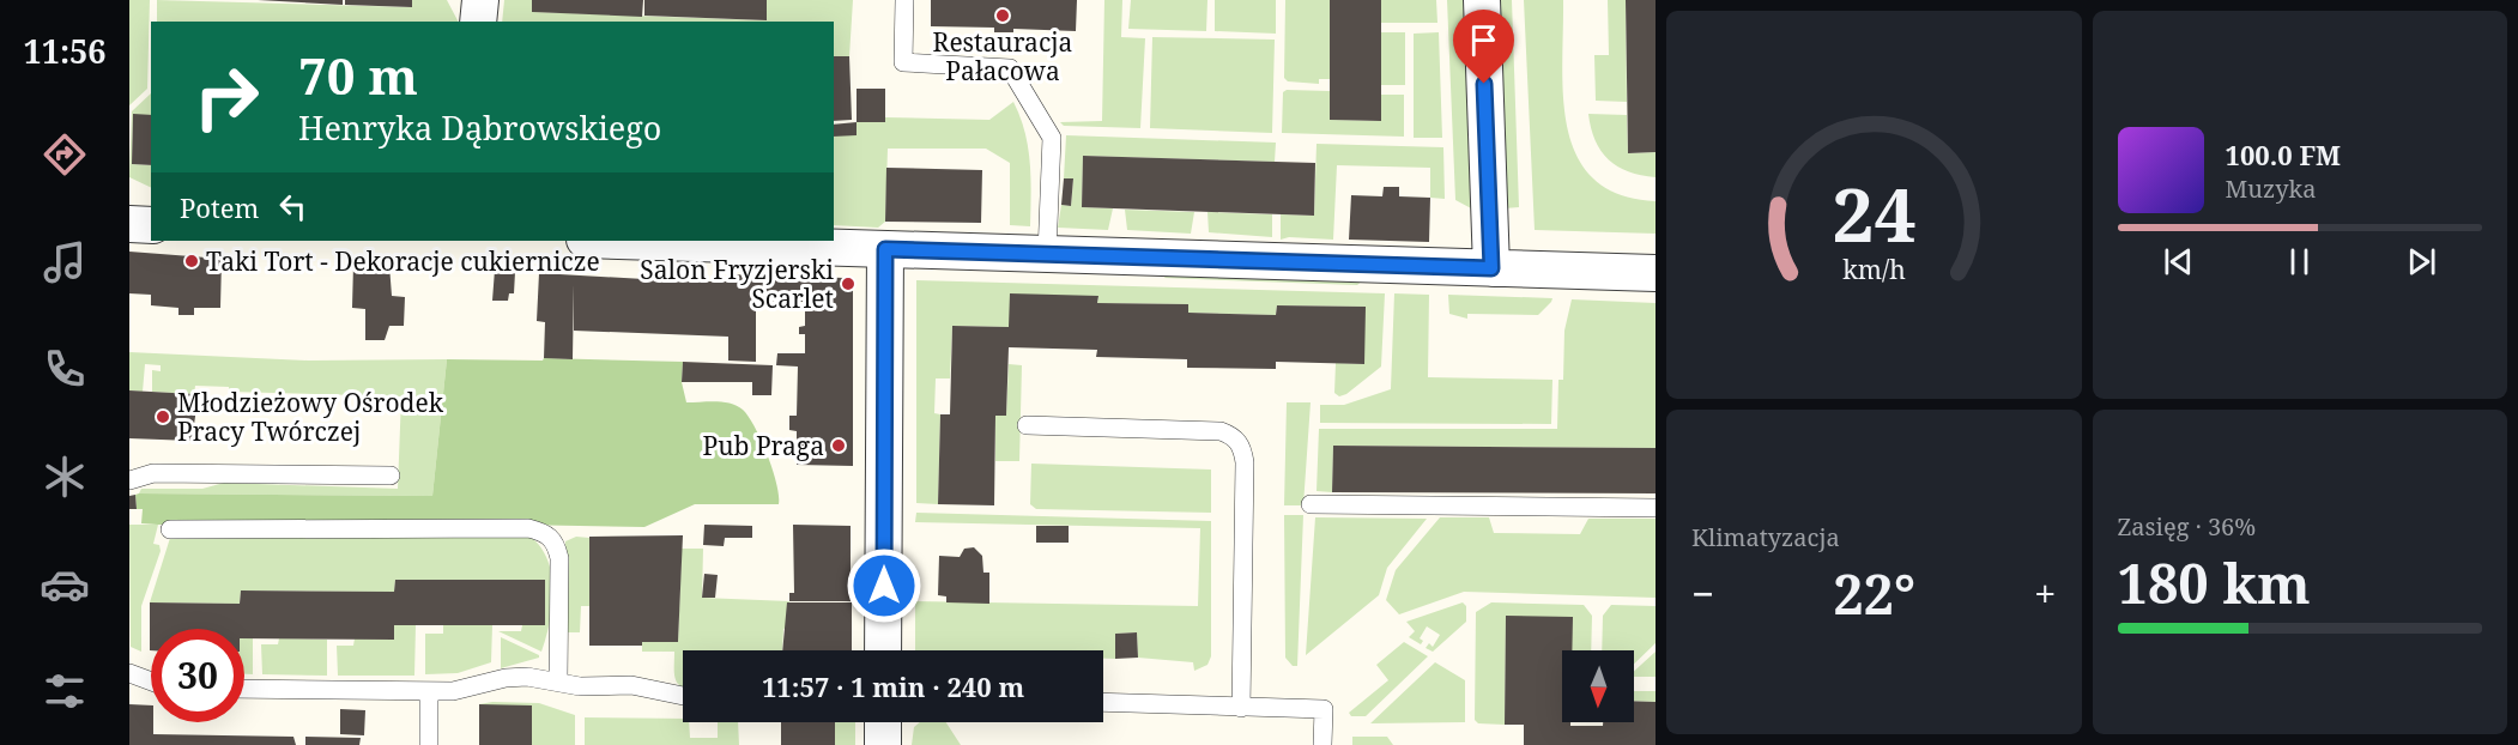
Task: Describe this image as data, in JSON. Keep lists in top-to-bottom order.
{
  "places": [
    "Restauracja Pałacowa",
    "Taki Tort - Dekoracje cukiernicze",
    "Salon Fryzjerski Scarlet",
    "Młodzieżowy Ośrodek Pracy Twórczej",
    "Pub Praga"
  ],
  "north": "bottom",
  "page": {
    "tabs": "11:56",
    "turn": ["70 m", "Henryka Dąbrowskiego"],
    "song": ["100.0 FM", "Muzyka"],
    "then": "Potem",
    "tile": [
      "Klimatyzacja",
      ["Zasięg · 36%", "180 km"]
    ],
    "heat": ["−", "22°", "+"],
    "limit": "30",
    "trip": "11:57 · 1 min · 240 m",
    "gauge": ["24", "km/h"]
  }
}
